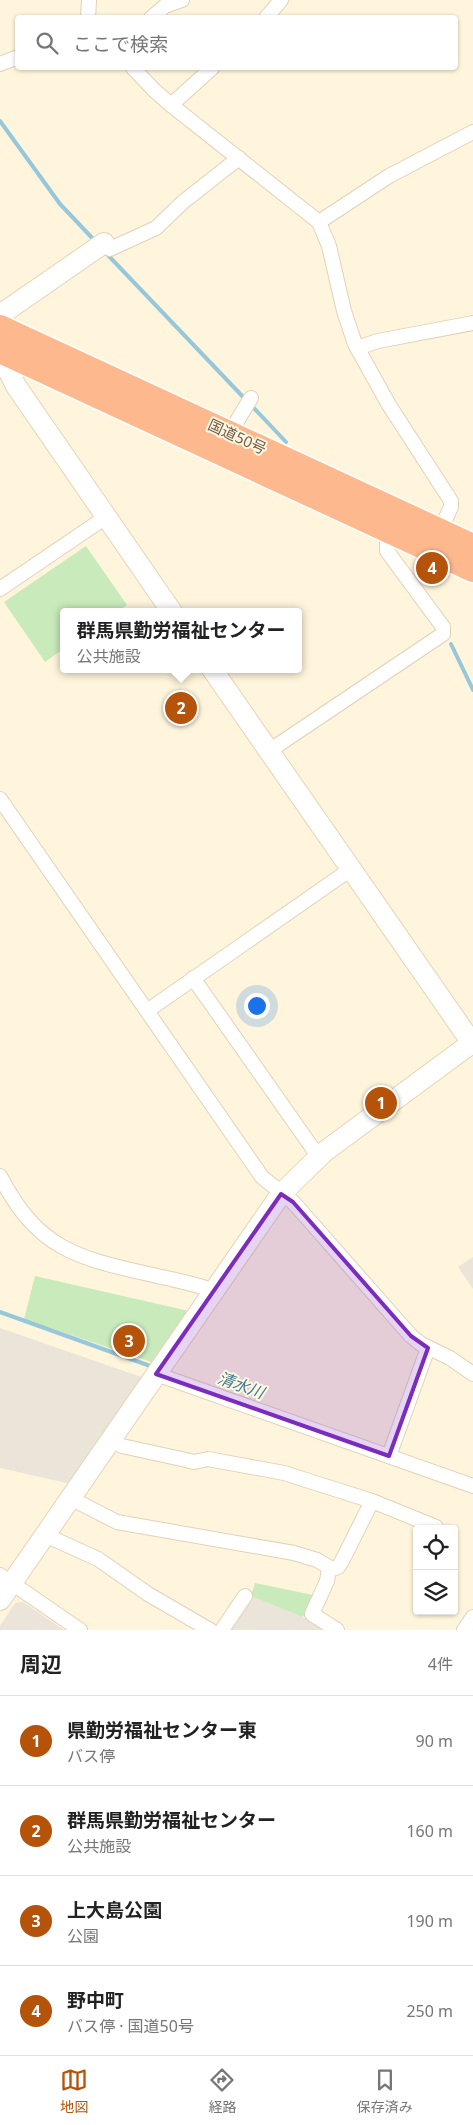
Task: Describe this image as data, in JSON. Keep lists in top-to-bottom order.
{
  "streets": {
    "highway": ["国道50号"]
  },
  "water": ["清水川"],
  "page": {
    "search": "ここで検索",
    "pins": [
      "4",
      "2",
      "1",
      "3"
    ],
    "popup": ["群馬県勤労福祉センター", "公共施設"],
    "heading": ["周辺", "4件"],
    "list": [
      {
        "mark": "1",
        "name": "県勤労福祉センター東",
        "note": "バス停",
        "value": "90 m"
      },
      {
        "mark": "2",
        "name": "群馬県勤労福祉センター",
        "note": "公共施設",
        "value": "160 m"
      },
      {
        "mark": "3",
        "name": "上大島公園",
        "note": "公園",
        "value": "190 m"
      },
      {
        "mark": "4",
        "name": "野中町",
        "note": "バス停 · 国道50号",
        "value": "250 m"
      }
    ],
    "nav": ["地図", "経路", "保存済み"]
  }
}
